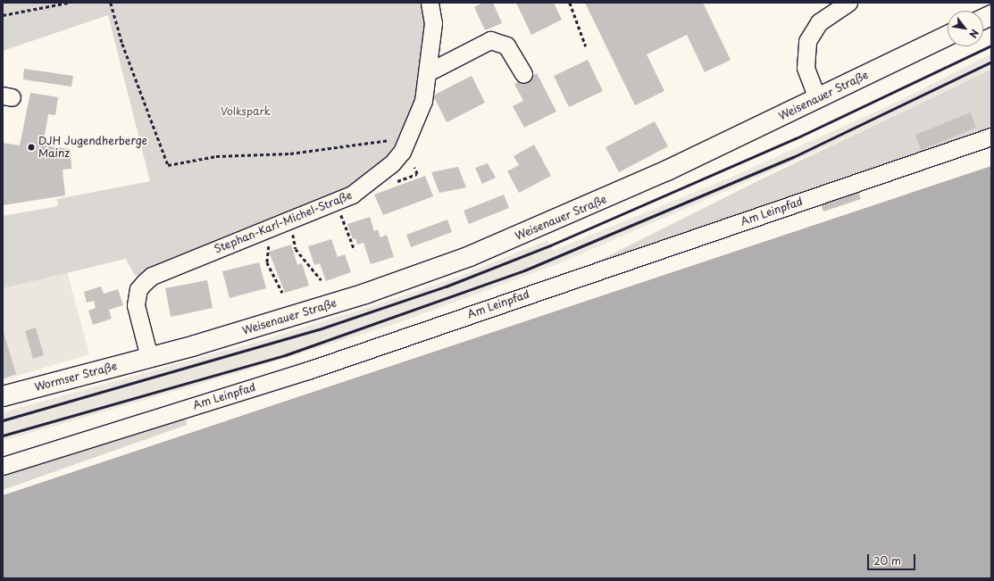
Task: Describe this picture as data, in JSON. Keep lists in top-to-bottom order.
{
  "streets": {
    "main road": ["Weisenauer Straße", "Wormser Straße"],
    "street": ["Am Leinpfad", "Stephan-Karl-Michel-Straße"]
  },
  "crossings": [
    ["Weisenauer Straße", "Stephan-Karl-Michel-Straße"],
    ["Weisenauer Straße", "Wormser Straße"],
    ["Stephan-Karl-Michel-Straße", "Wormser Straße"]
  ],
  "parks": ["Volkspark"],
  "places": ["DJH Jugendherberge Mainz"],
  "scale_bar": "20 m",
  "north": "bottom right"
}
